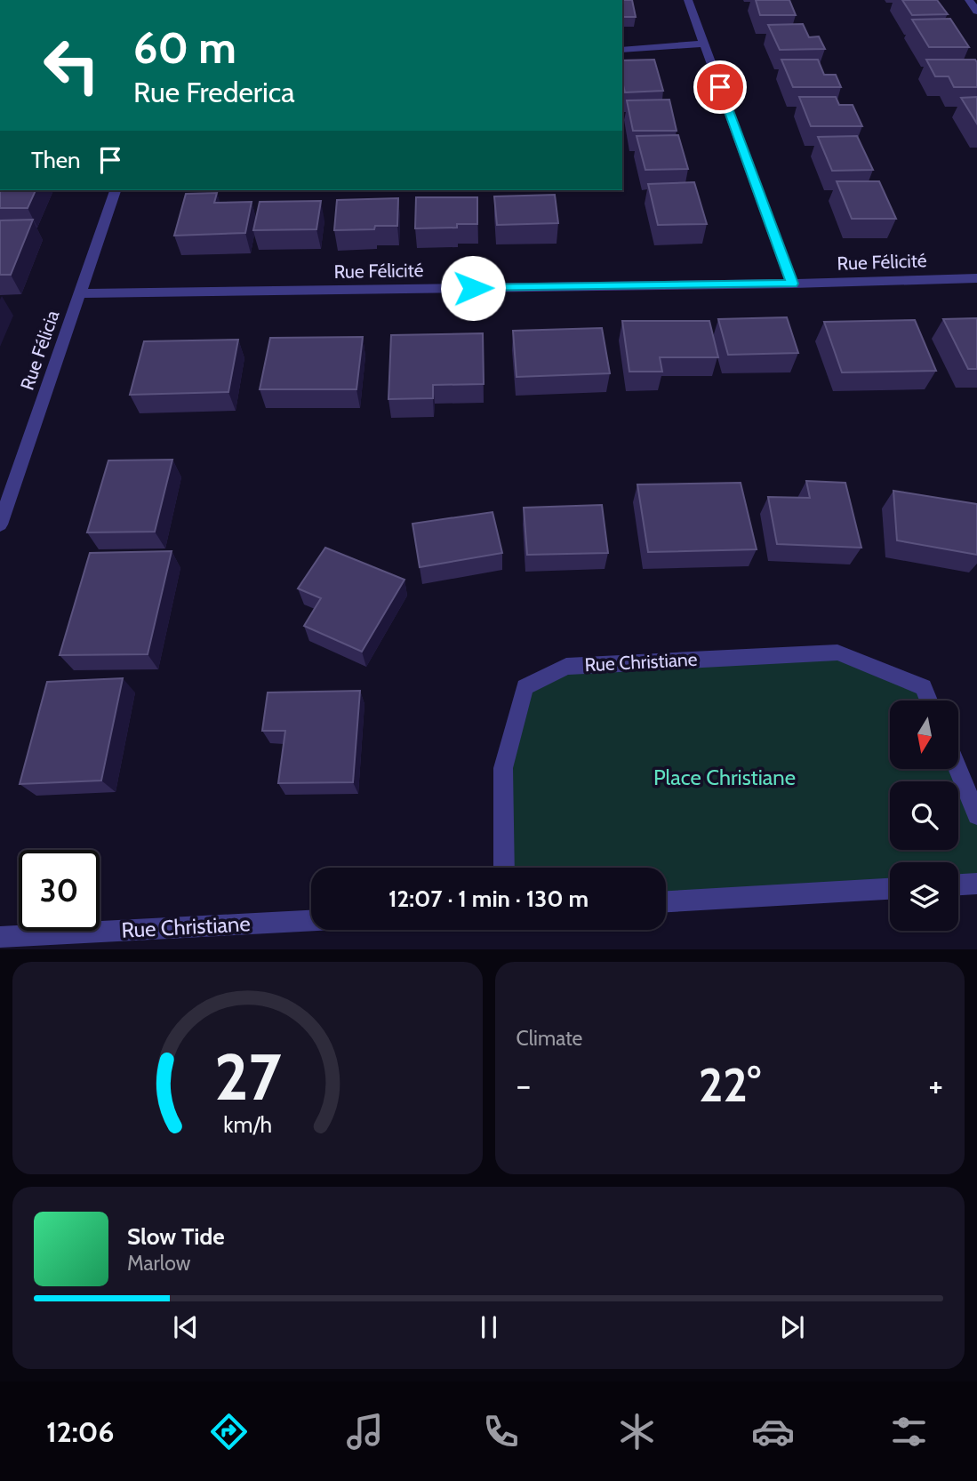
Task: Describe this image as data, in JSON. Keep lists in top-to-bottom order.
{
  "streets": {
    "street": ["Rue Félicité", "Rue Félicia", "Rue Christiane"]
  },
  "crossings": [
    ["Rue Félicité", "Rue Félicia"]
  ],
  "parks": ["Place Christiane"],
  "north": "bottom",
  "page": {
    "turn": ["60 m", "Rue Frederica"],
    "then": "Then",
    "limit": "30",
    "trip": "12:07 · 1 min · 130 m",
    "tile": "Climate",
    "heat": ["−", "22°", "+"],
    "song": ["Slow Tide", "Marlow"],
    "tabs": "12:06",
    "gauge": ["27", "km/h"]
  }
}
